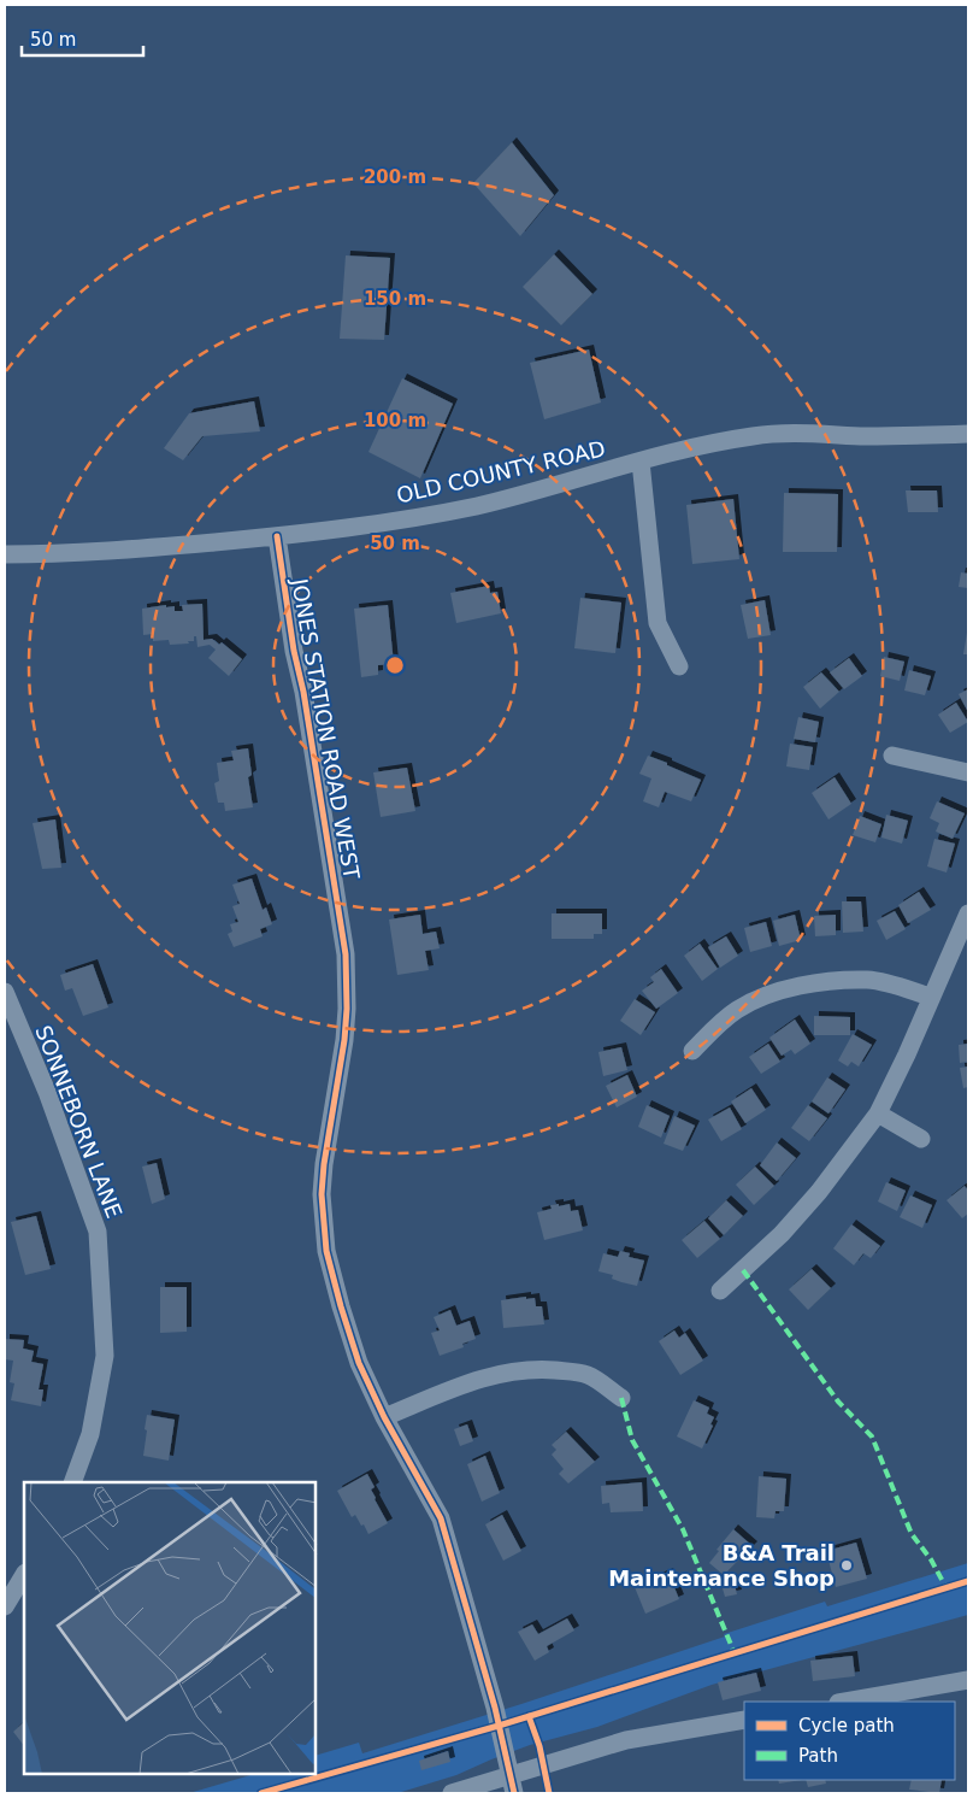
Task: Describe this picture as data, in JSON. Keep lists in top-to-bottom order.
{
  "streets": {
    "street": ["OLD COUNTY ROAD", "JONES STATION ROAD WEST", "SONNEBORN LANE"]
  },
  "crossings": [
    ["OLD COUNTY ROAD", "JONES STATION ROAD WEST"]
  ],
  "places": ["B&A Trail Maintenance Shop"],
  "legend": ["Cycle path", "Path"],
  "scale_bar": "50 m",
  "rings": [
    "200 m",
    "150 m",
    "100 m",
    "50 m"
  ]
}
